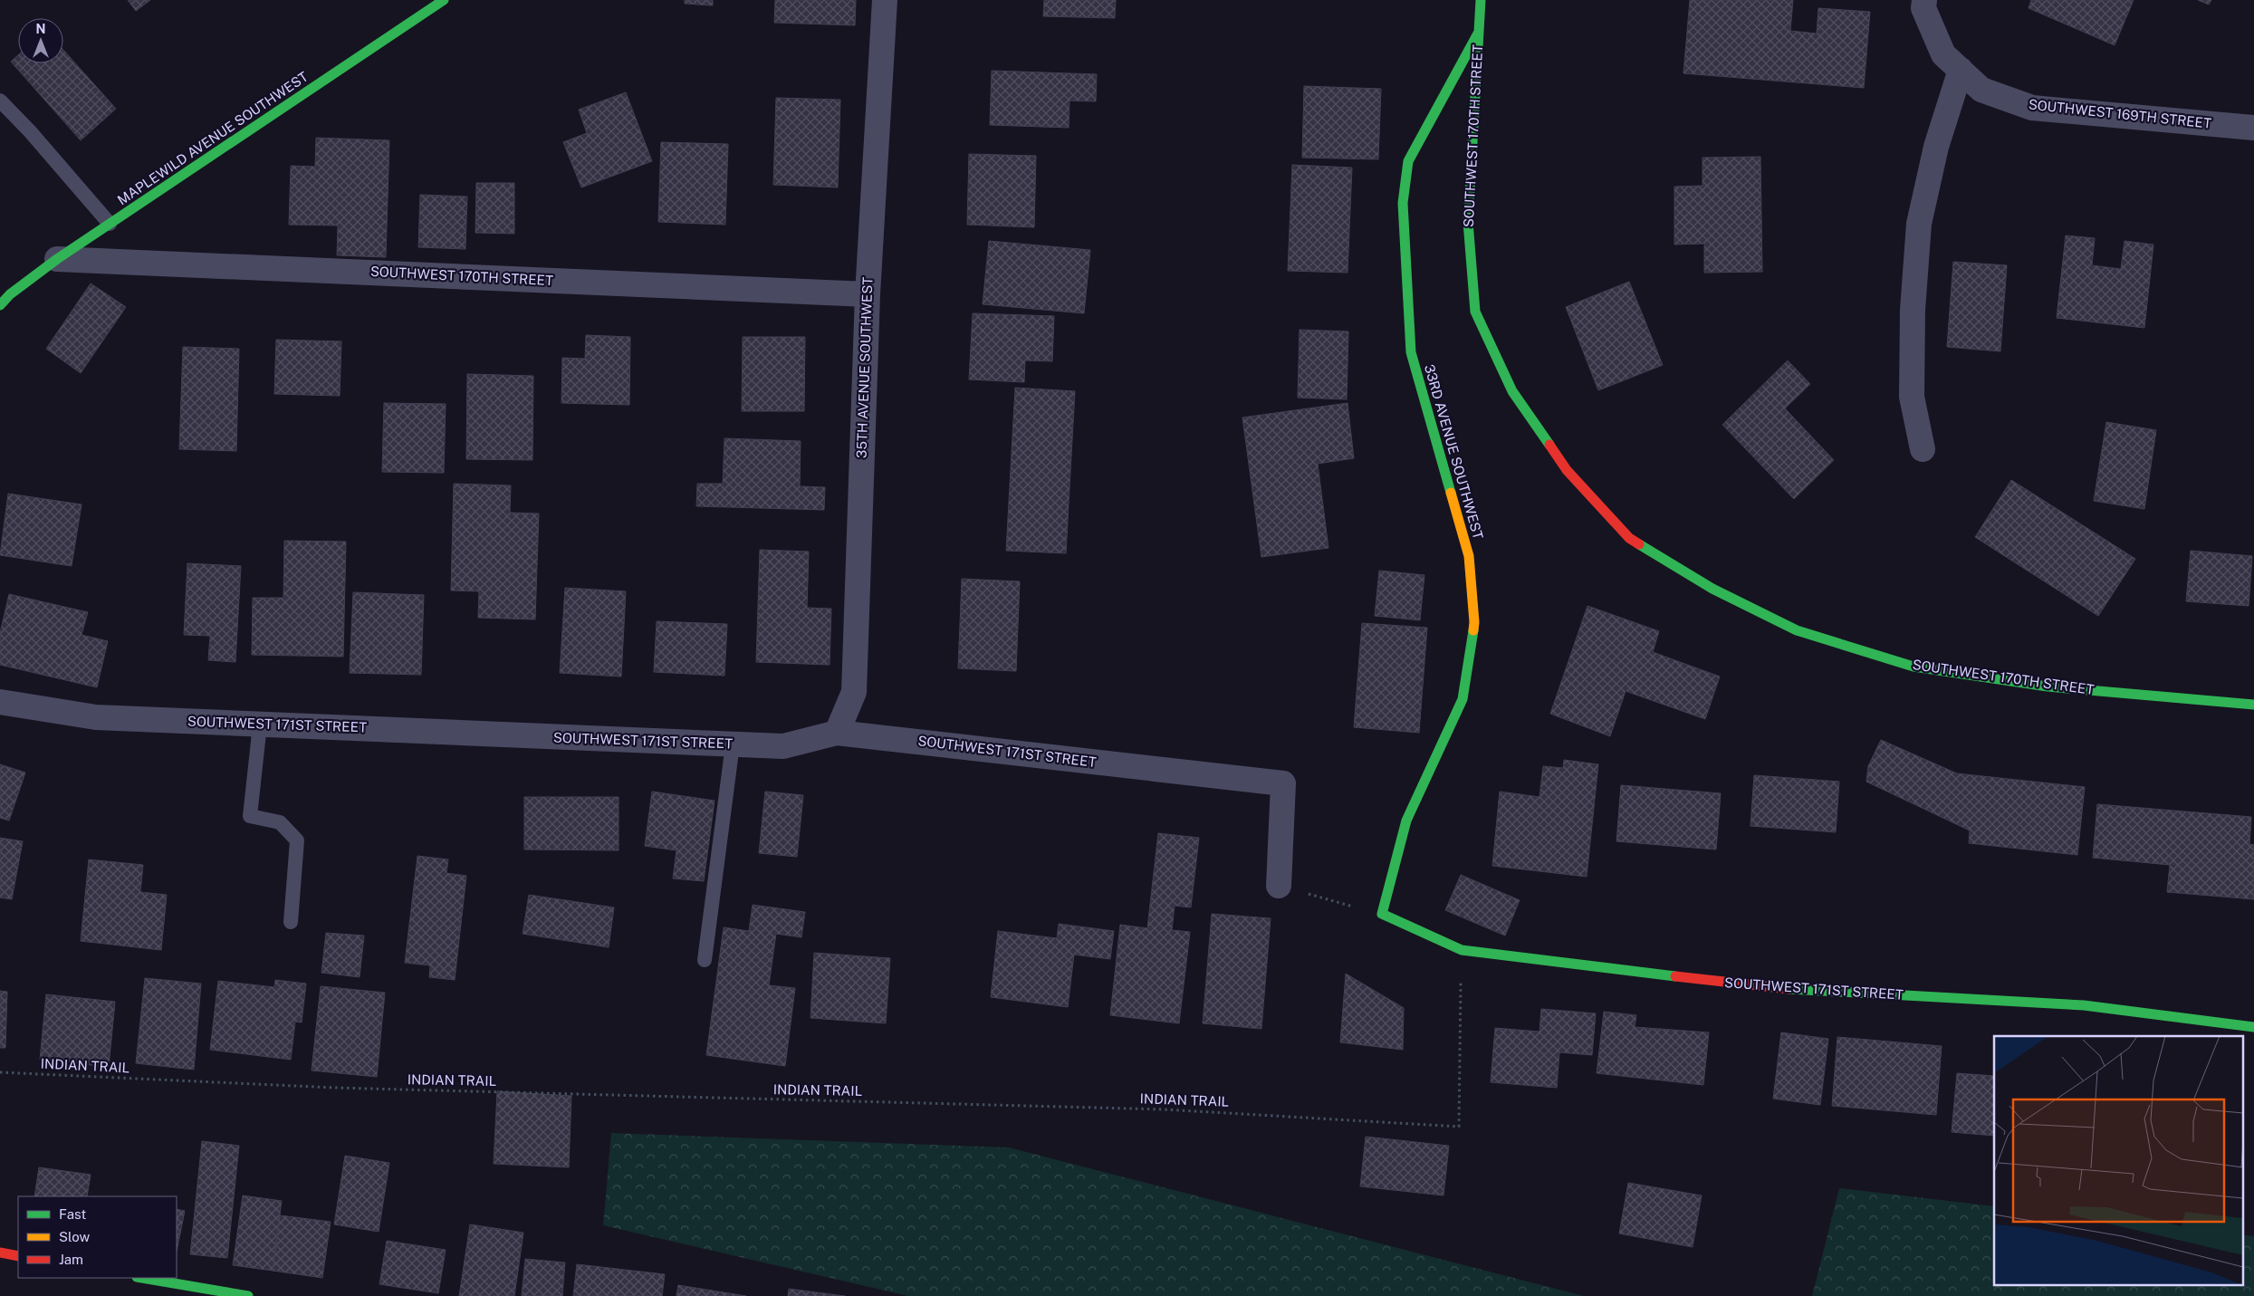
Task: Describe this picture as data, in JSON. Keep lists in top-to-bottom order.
{
  "streets": {
    "street": [
      "SOUTHWEST 169TH STREET",
      "SOUTHWEST 170TH STREET",
      "MAPLEWILD AVENUE SOUTHWEST",
      "35TH AVENUE SOUTHWEST",
      "33RD AVENUE SOUTHWEST",
      "SOUTHWEST 171ST STREET"
    ],
    "path": ["INDIAN TRAIL"]
  },
  "crossings": [
    ["SOUTHWEST 170TH STREET", "MAPLEWILD AVENUE SOUTHWEST"],
    ["SOUTHWEST 170TH STREET", "35TH AVENUE SOUTHWEST"],
    ["SOUTHWEST 170TH STREET", "33RD AVENUE SOUTHWEST"],
    ["35TH AVENUE SOUTHWEST", "SOUTHWEST 171ST STREET"],
    ["33RD AVENUE SOUTHWEST", "SOUTHWEST 171ST STREET"],
    ["SOUTHWEST 171ST STREET", "INDIAN TRAIL"]
  ],
  "legend": ["Fast", "Slow", "Jam"],
  "north": "top"
}
